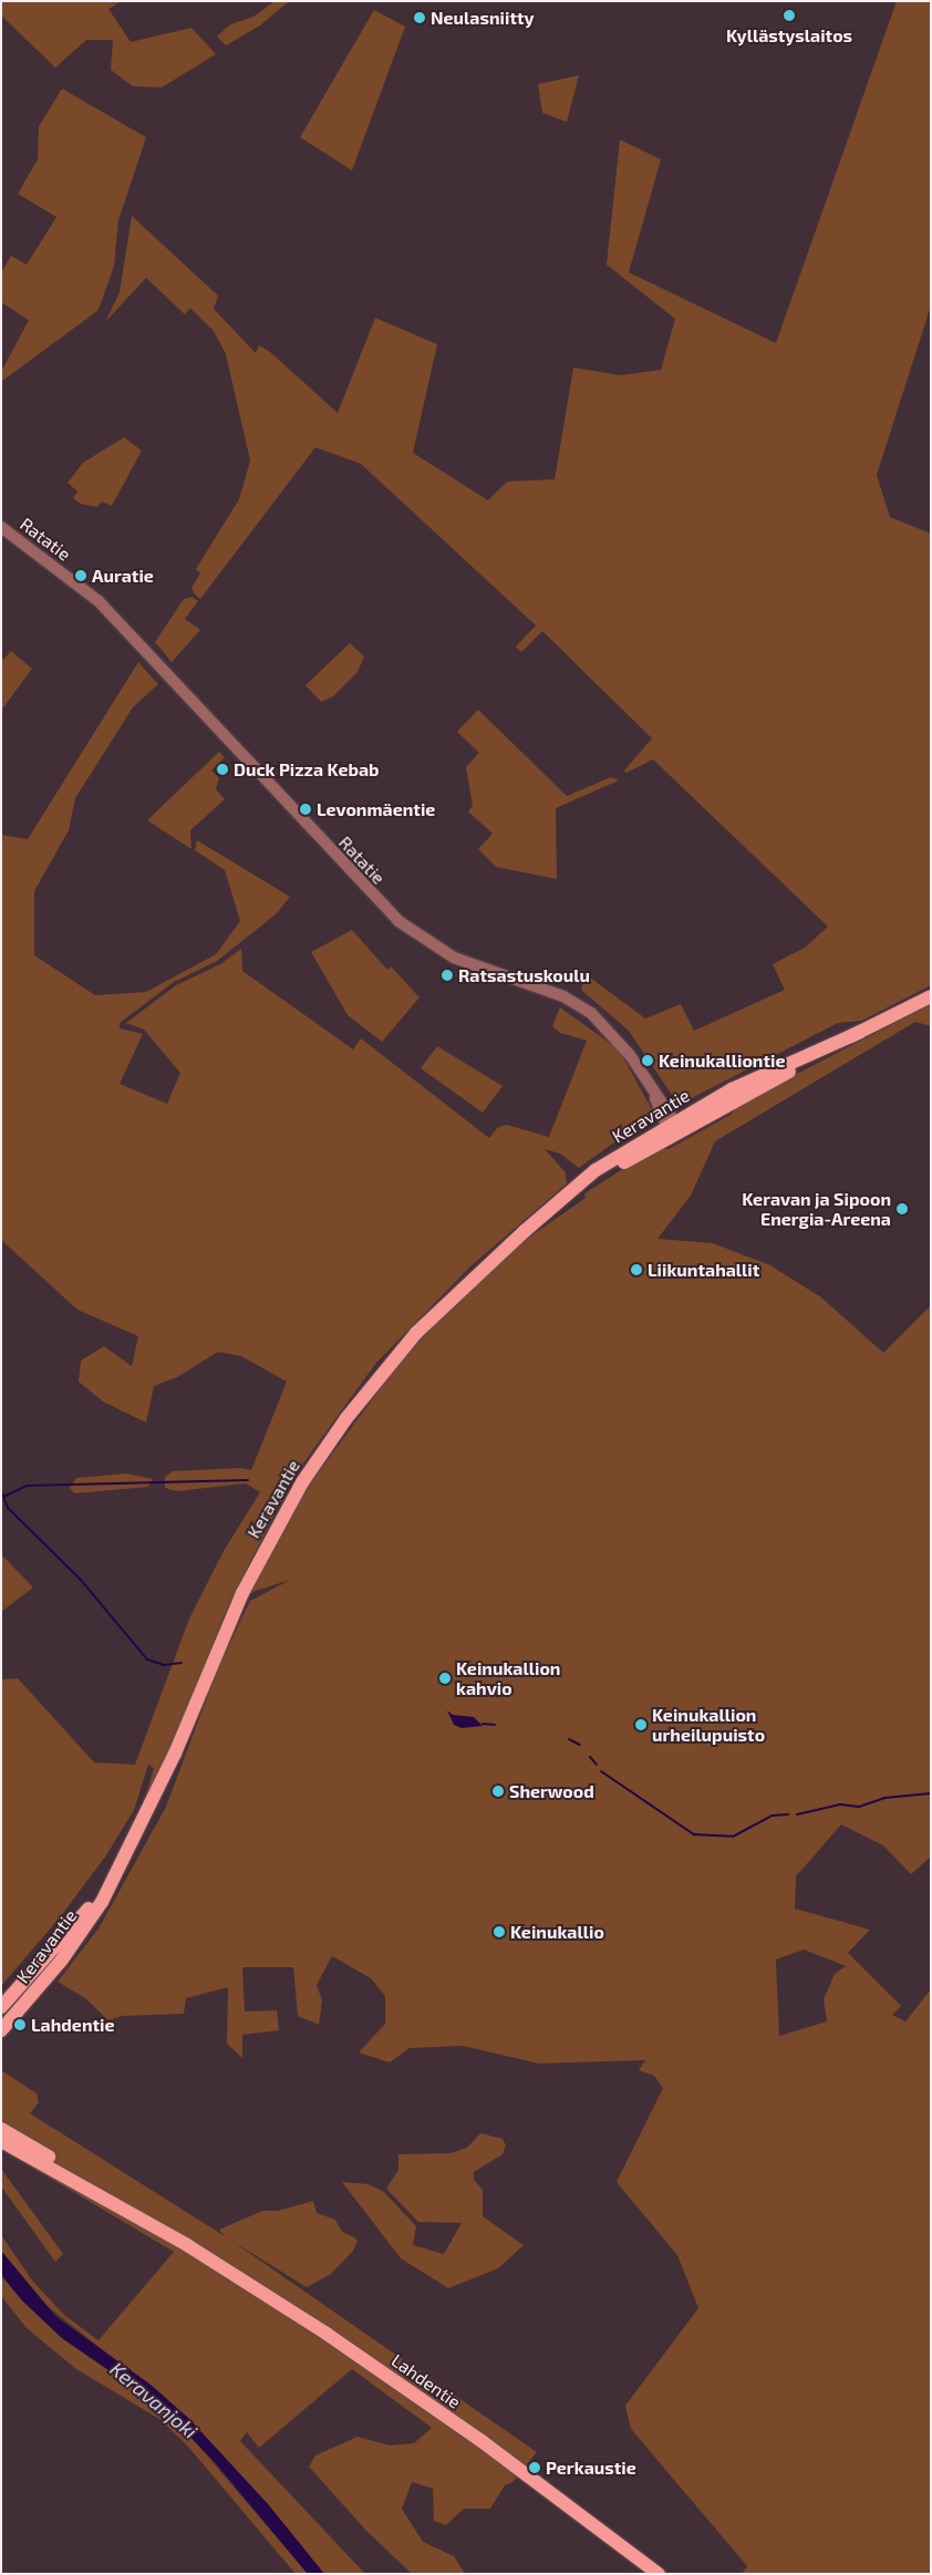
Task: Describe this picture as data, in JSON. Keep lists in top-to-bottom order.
{
  "streets": {
    "main road": ["Keravantie", "Lahdentie"],
    "street": ["Ratatie"]
  },
  "crossings": [
    ["Ratatie", "Keravantie"]
  ],
  "water": ["Keravanjoki"],
  "places": [
    "Kyllästyslaitos",
    "Neulasniitty",
    "Auratie",
    "Duck Pizza Kebab",
    "Levonmäentie",
    "Ratsastuskoulu",
    "Keinukalliontie",
    "Keravan ja Sipoon Energia-Areena",
    "Liikuntahallit",
    "Keinukallion kahvio",
    "Keinukallion urheilupuisto",
    "Sherwood",
    "Keinukallio",
    "Lahdentie",
    "Perkaustie"
  ]
}
